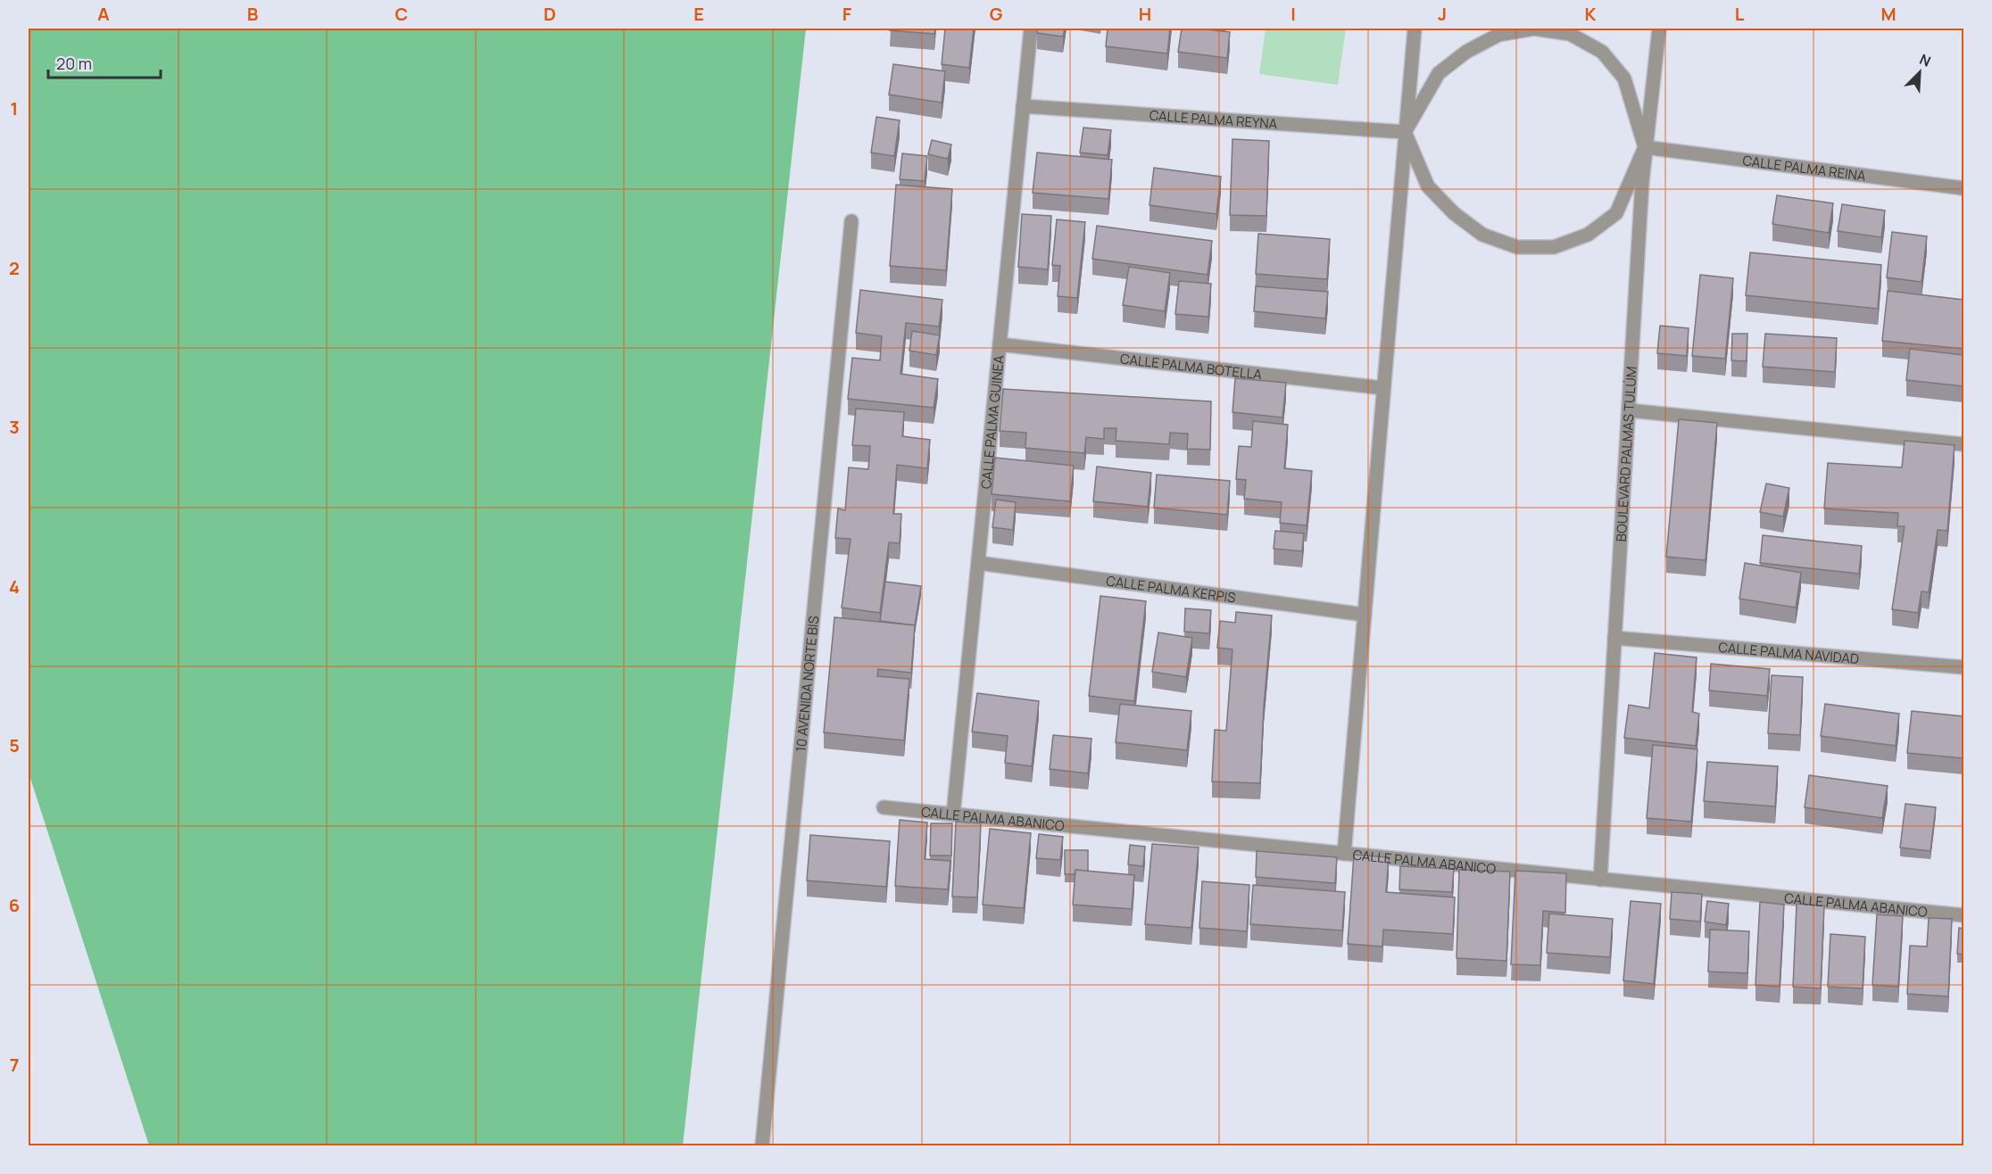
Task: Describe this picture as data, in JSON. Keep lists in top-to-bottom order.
{
  "streets": {
    "street": [
      "CALLE PALMA REYNA",
      "CALLE PALMA REINA",
      "CALLE PALMA BOTELLA",
      "CALLE PALMA GUINEA",
      "BOULEVARD PALMAS TULÚM",
      "CALLE PALMA KERPIS",
      "CALLE PALMA NAVIDAD",
      "10 AVENIDA NORTE BIS",
      "CALLE PALMA ABANICO"
    ]
  },
  "crossings": [
    ["CALLE PALMA REYNA", "CALLE PALMA GUINEA"],
    ["CALLE PALMA REINA", "BOULEVARD PALMAS TULÚM"],
    ["CALLE PALMA BOTELLA", "CALLE PALMA GUINEA"],
    ["CALLE PALMA GUINEA", "CALLE PALMA KERPIS"],
    ["CALLE PALMA GUINEA", "CALLE PALMA ABANICO"],
    ["BOULEVARD PALMAS TULÚM", "CALLE PALMA NAVIDAD"],
    ["BOULEVARD PALMAS TULÚM", "CALLE PALMA ABANICO"]
  ],
  "scale_bar": "20 m",
  "north": "top right",
  "grid": {
    "columns": [
      "A",
      "B",
      "C",
      "D",
      "E",
      "F",
      "G",
      "H",
      "I",
      "J",
      "K",
      "L",
      "M"
    ],
    "rows": [
      "1",
      "2",
      "3",
      "4",
      "5",
      "6",
      "7"
    ]
  }
}
